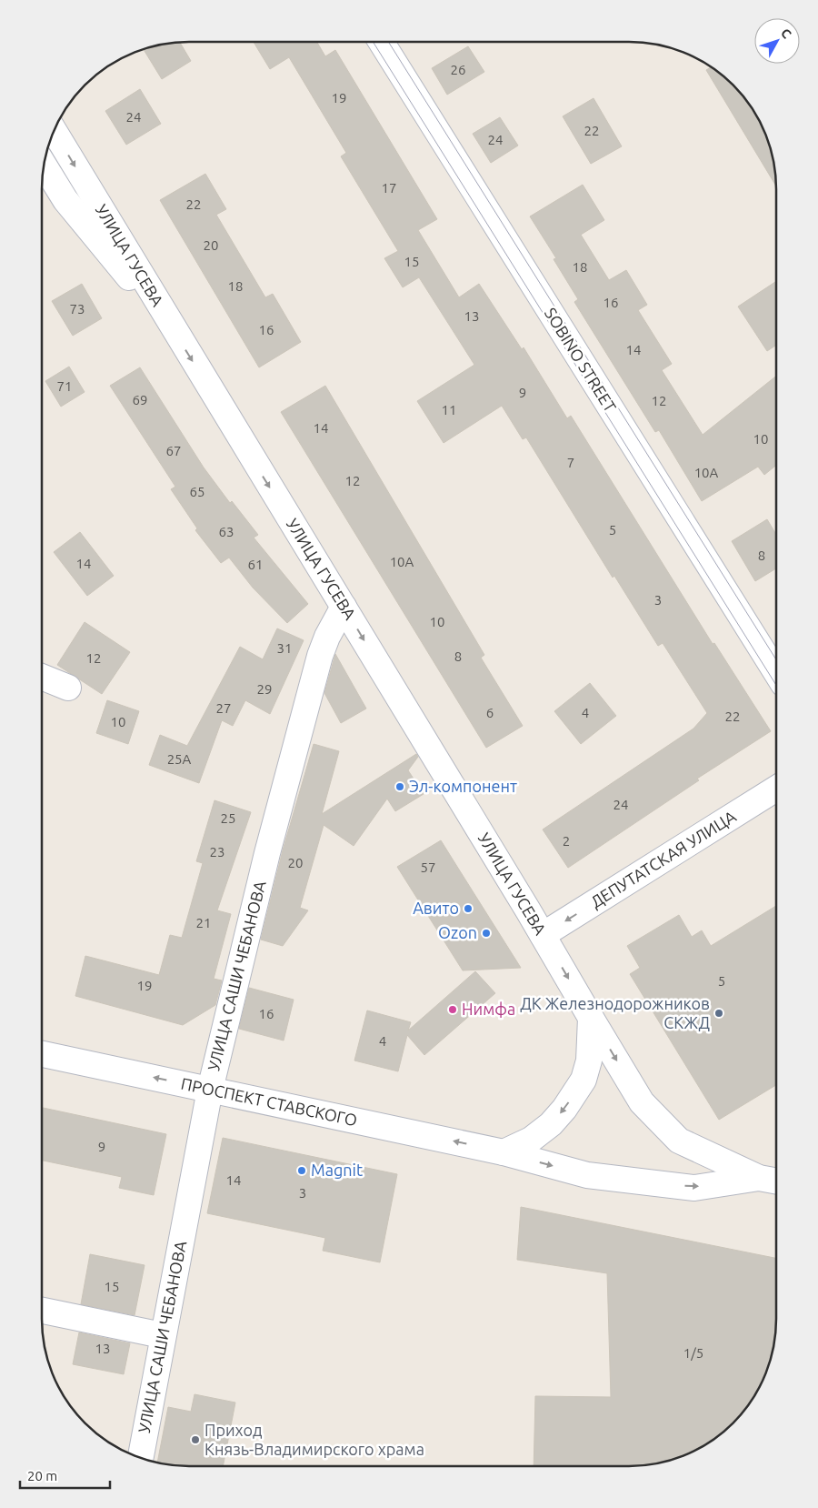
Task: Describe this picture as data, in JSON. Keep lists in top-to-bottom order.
{
  "streets": {
    "street": [
      "УЛИЦА ГУСЕВА",
      "SOBINO STREET",
      "ДЕПУТАТСКАЯ УЛИЦА",
      "УЛИЦА САШИ ЧЕБАНОВА",
      "ПРОСПЕКТ СТАВСКОГО"
    ]
  },
  "crossings": [
    ["УЛИЦА ГУСЕВА", "ДЕПУТАТСКАЯ УЛИЦА"],
    ["УЛИЦА ГУСЕВА", "УЛИЦА САШИ ЧЕБАНОВА"],
    ["УЛИЦА ГУСЕВА", "ПРОСПЕКТ СТАВСКОГО"],
    ["УЛИЦА САШИ ЧЕБАНОВА", "ПРОСПЕКТ СТАВСКОГО"]
  ],
  "one_way": ["УЛИЦА ГУСЕВА", "ДЕПУТАТСКАЯ УЛИЦА"],
  "places": [
    "Эл-компонент",
    "Авито",
    "Ozon",
    "Нимфа",
    "ДК Железнодорожников СКЖД",
    "Magnit",
    "Приход Князь-Владимирского храма"
  ],
  "house_numbers": [
    "26",
    "19",
    "24",
    "22",
    "24",
    "17",
    "22",
    "20",
    "15",
    "18",
    "18",
    "16",
    "73",
    "13",
    "16",
    "14",
    "71",
    "9",
    "69",
    "12",
    "11",
    "14",
    "10",
    "67",
    "7",
    "10А",
    "12",
    "65",
    "5",
    "63",
    "8",
    "10А",
    "14",
    "61",
    "3",
    "10",
    "31",
    "8",
    "12",
    "29",
    "27",
    "6",
    "4",
    "22",
    "10",
    "25А",
    "24",
    "25",
    "2",
    "23",
    "20",
    "57",
    "21",
    "5",
    "19",
    "16",
    "4",
    "9",
    "14",
    "3",
    "15",
    "13",
    "1/5"
  ],
  "scale_bar": "20 m",
  "north": "top right"
}
